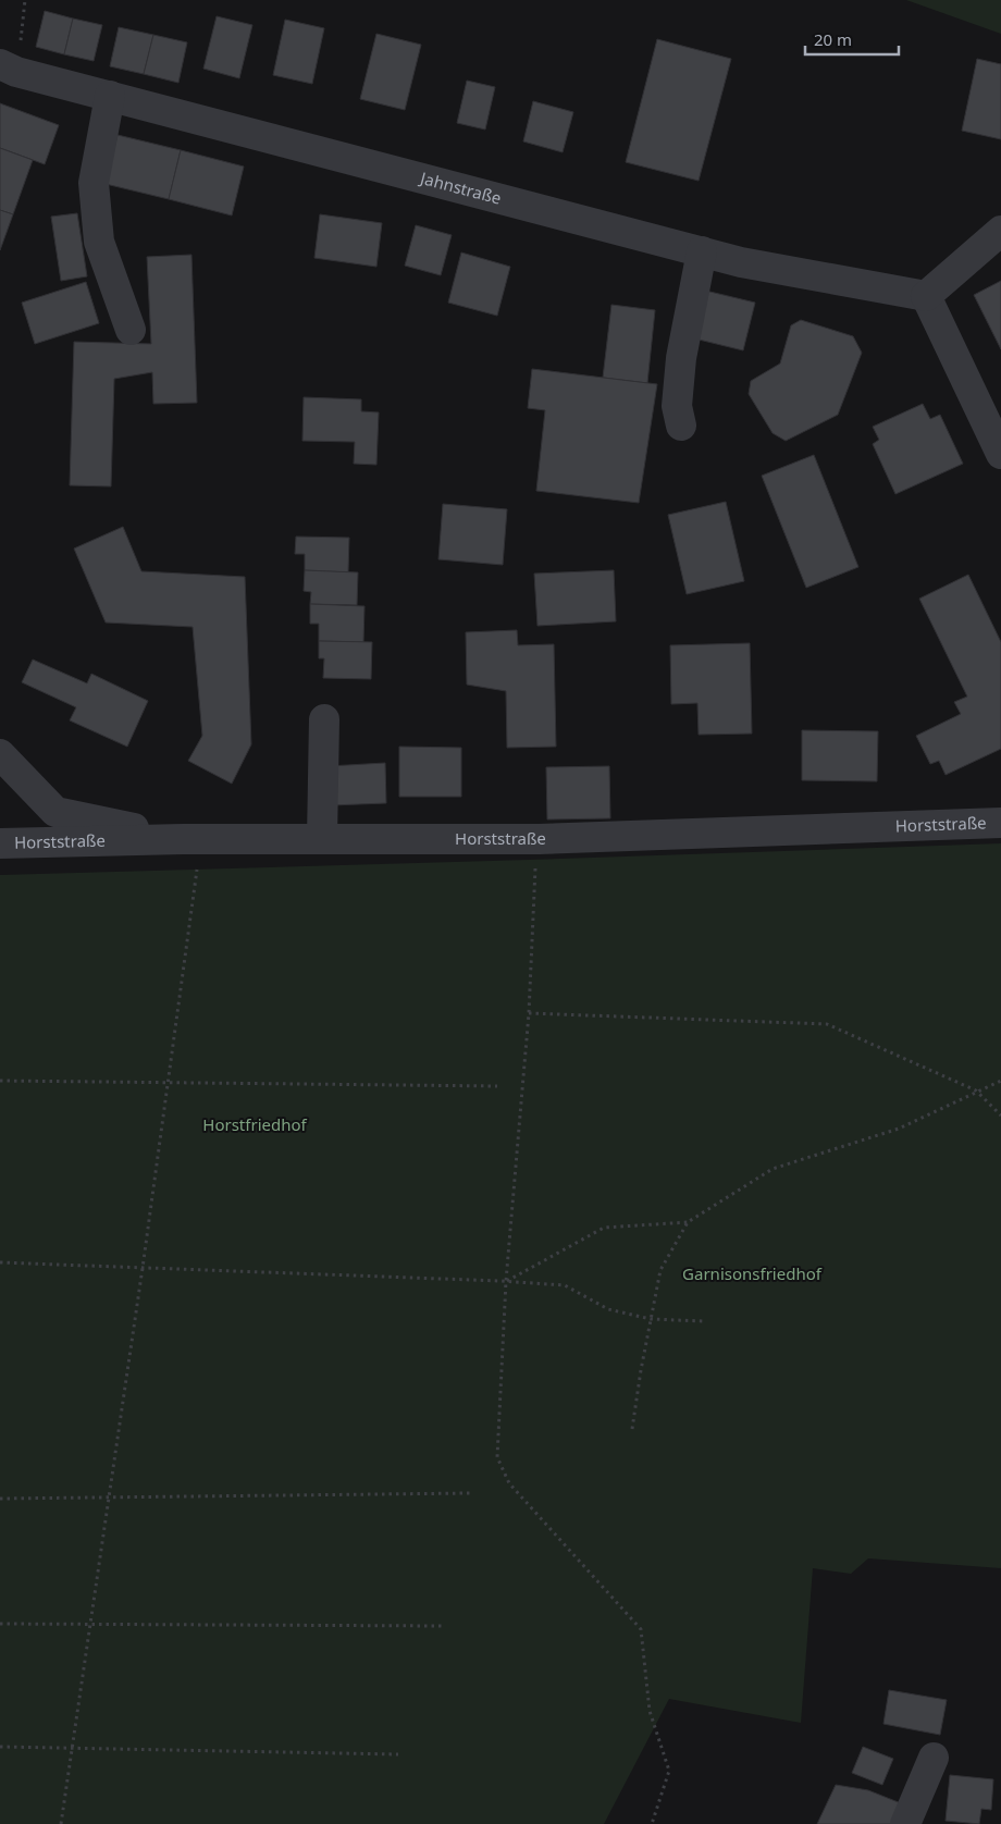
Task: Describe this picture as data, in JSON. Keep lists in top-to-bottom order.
{
  "streets": {
    "street": ["Jahnstraße", "Horststraße"]
  },
  "parks": ["Horstfriedhof", "Garnisonsfriedhof"],
  "scale_bar": "20 m"
}
